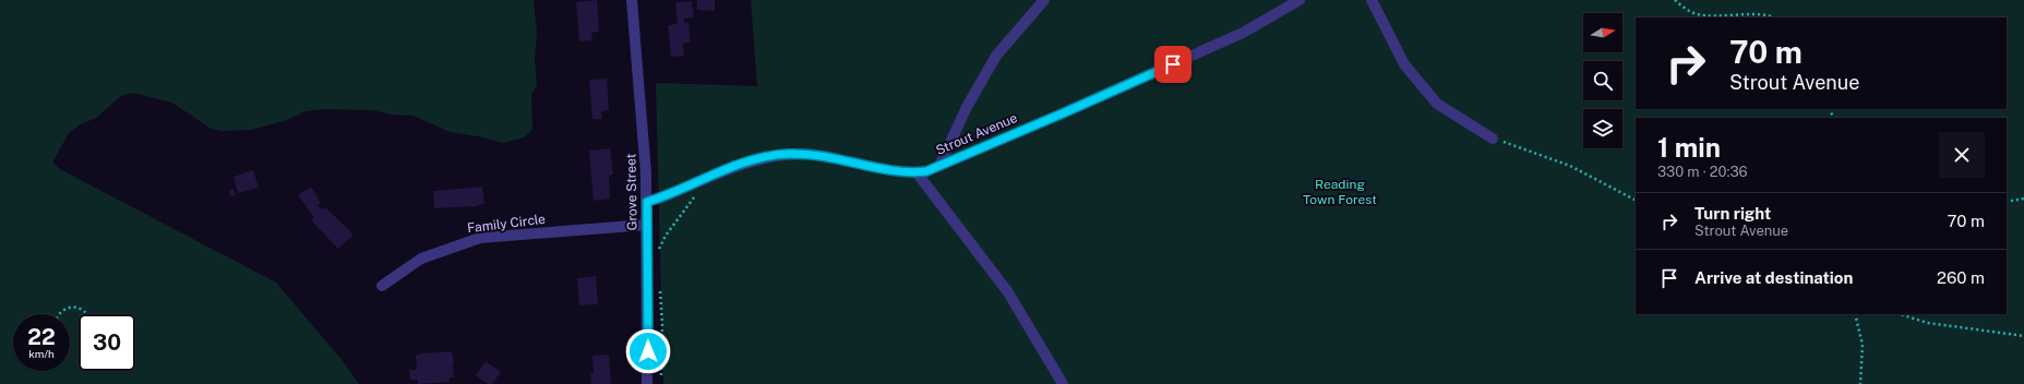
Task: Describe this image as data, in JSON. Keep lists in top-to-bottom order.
{
  "streets": {
    "street": ["Strout Avenue", "Grove Street", "Family Circle"]
  },
  "crossings": [
    ["Strout Avenue", "Grove Street"],
    ["Grove Street", "Family Circle"]
  ],
  "parks": ["Reading Town Forest"],
  "north": "right",
  "page": {
    "turn": ["70 m", "Strout Avenue"],
    "heading": ["1 min", "330 m · 20:36"],
    "list": [
      {
        "name": "Turn right",
        "note": "Strout Avenue",
        "value": "70 m"
      },
      {
        "name": "Arrive at destination",
        "value": "260 m"
      }
    ],
    "speed": "22 km/h",
    "limit": "30"
  }
}
